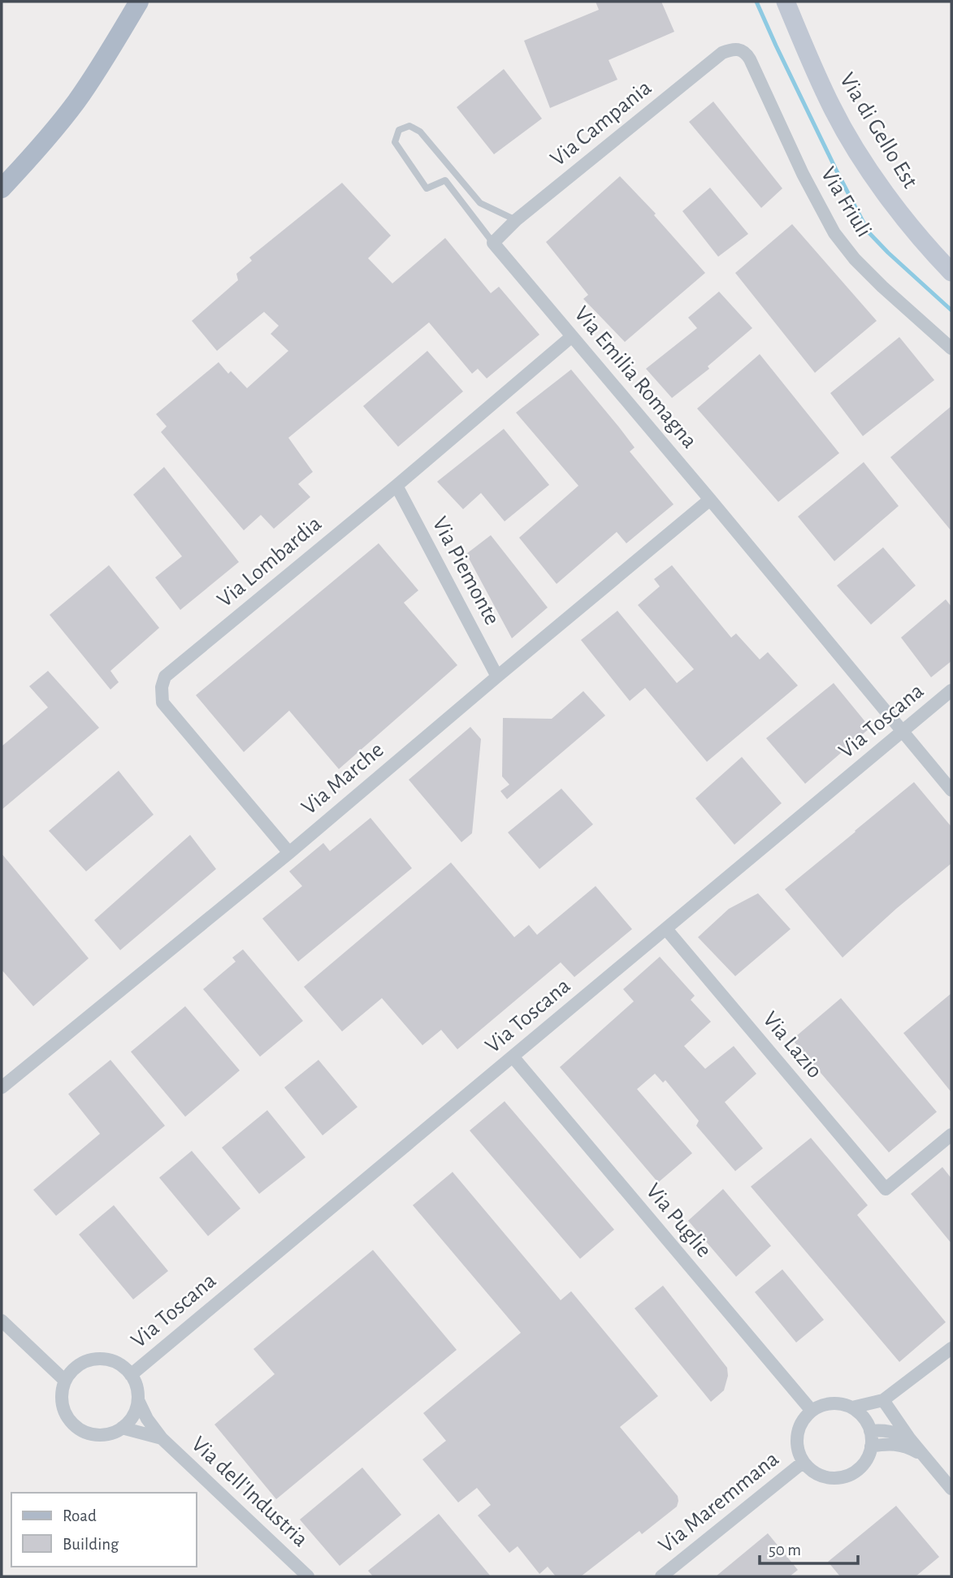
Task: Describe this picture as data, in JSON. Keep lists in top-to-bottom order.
{
  "streets": {
    "main road": ["Via di Gello Est"],
    "street": [
      "Via Campania",
      "Via Friuli",
      "Via Emilia Romagna",
      "Via Lombardia",
      "Via Piemonte",
      "Via Toscana",
      "Via Marche",
      "Via Lazio",
      "Via Puglie",
      "Via dell'Industria",
      "Via Maremmana"
    ]
  },
  "crossings": [
    ["Via Campania", "Via Friuli"],
    ["Via Campania", "Via Emilia Romagna"],
    ["Via Emilia Romagna", "Via Lombardia"],
    ["Via Emilia Romagna", "Via Toscana"],
    ["Via Emilia Romagna", "Via Marche"],
    ["Via Lombardia", "Via Piemonte"],
    ["Via Lombardia", "Via Marche"],
    ["Via Piemonte", "Via Marche"],
    ["Via Toscana", "Via Lazio"],
    ["Via Toscana", "Via Puglie"],
    ["Via Toscana", "Via dell'Industria"],
    ["Via Puglie", "Via Maremmana"]
  ],
  "legend": ["Road", "Building"],
  "scale_bar": "50 m"
}
